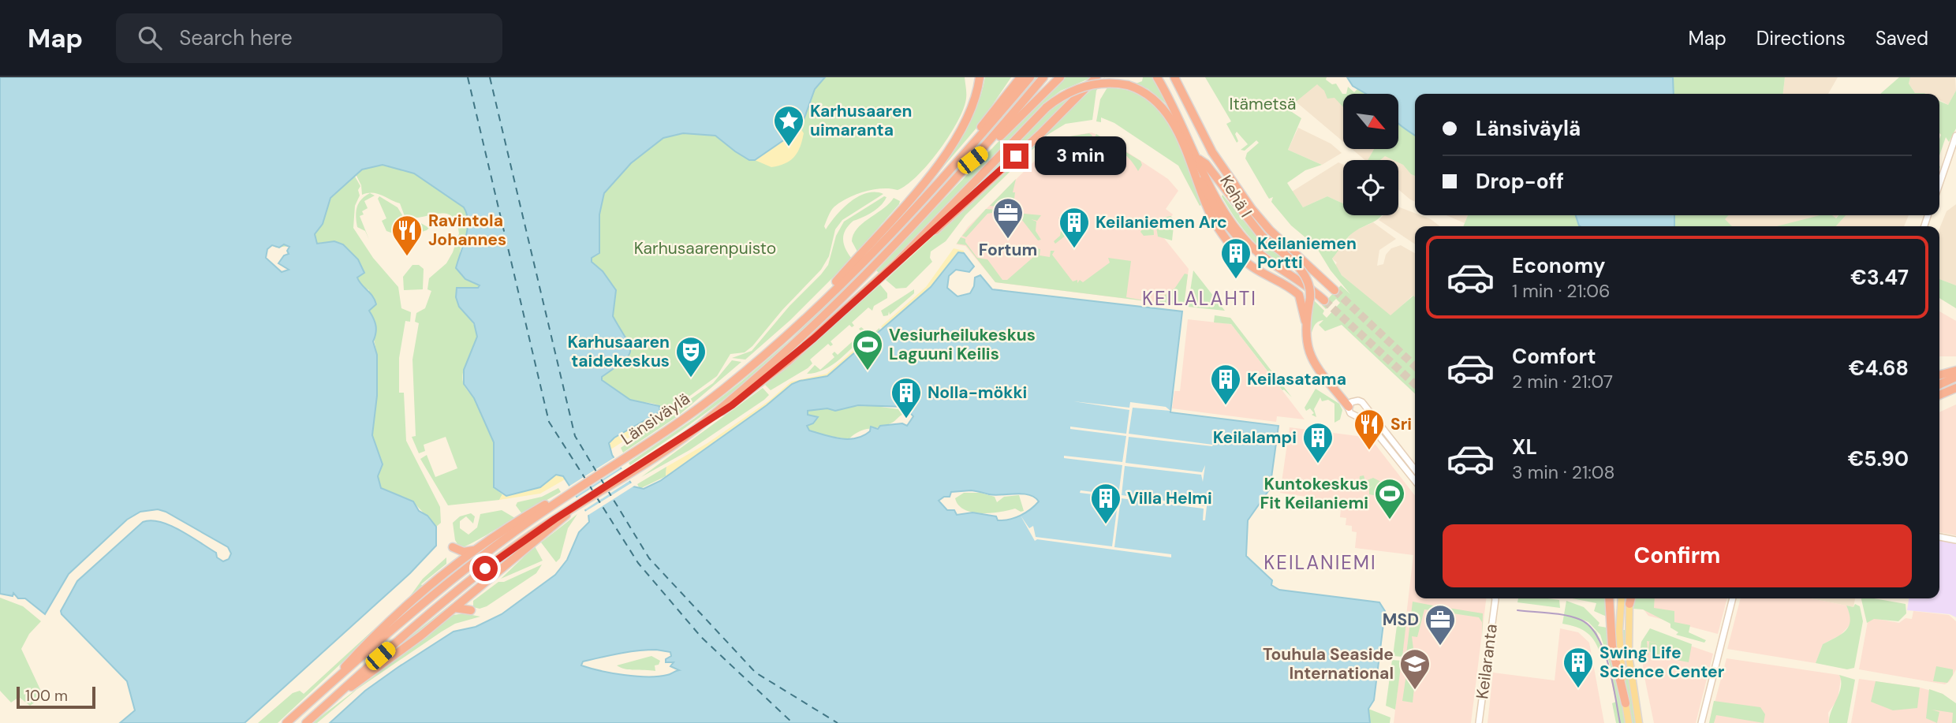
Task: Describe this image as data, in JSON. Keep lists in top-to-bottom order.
{
  "streets": {
    "highway": ["Kehä I", "Länsiväylä"],
    "street": ["Keilaranta"]
  },
  "districts": ["KEILALAHTI", "KEILANIEMI"],
  "parks": ["Itämetsä", "Karhusaarenpuisto"],
  "places": {
    "place": ["Karhusaaren uimaranta"],
    "office": ["Fortum", "MSD"],
    "building": [
      "Keilaniemen Arc",
      "Keilaniemen Portti",
      "Keilasatama",
      "Nolla-mökki",
      "Keilalampi",
      "Villa Helmi",
      "Swing Life Science Center"
    ],
    "restaurant": ["Ravintola Johannes", "Sri"],
    "sports": ["Vesiurheilukeskus Laguuni Keilis", "Kuntokeskus Fit Keilaniemi"],
    "theatre": ["Karhusaaren taidekeskus"],
    "school or university": ["Touhula Seaside International"]
  },
  "scale_bar": "100 m",
  "north": "bottom right",
  "page": {
    "header": "Map",
    "search": "Search here",
    "nav": ["Map", "Directions", "Saved"],
    "banner": ["Länsiväylä", "Drop-off"],
    "bubble": "3 min",
    "list": [
      {
        "name": "Economy",
        "note": "1 min · 21:06",
        "value": "€3.47"
      },
      {
        "name": "Comfort",
        "note": "2 min · 21:07",
        "value": "€4.68"
      },
      {
        "name": "XL",
        "note": "3 min · 21:08",
        "value": "€5.90"
      }
    ],
    "buttons": "Confirm",
    "scale": "100 m"
  }
}
